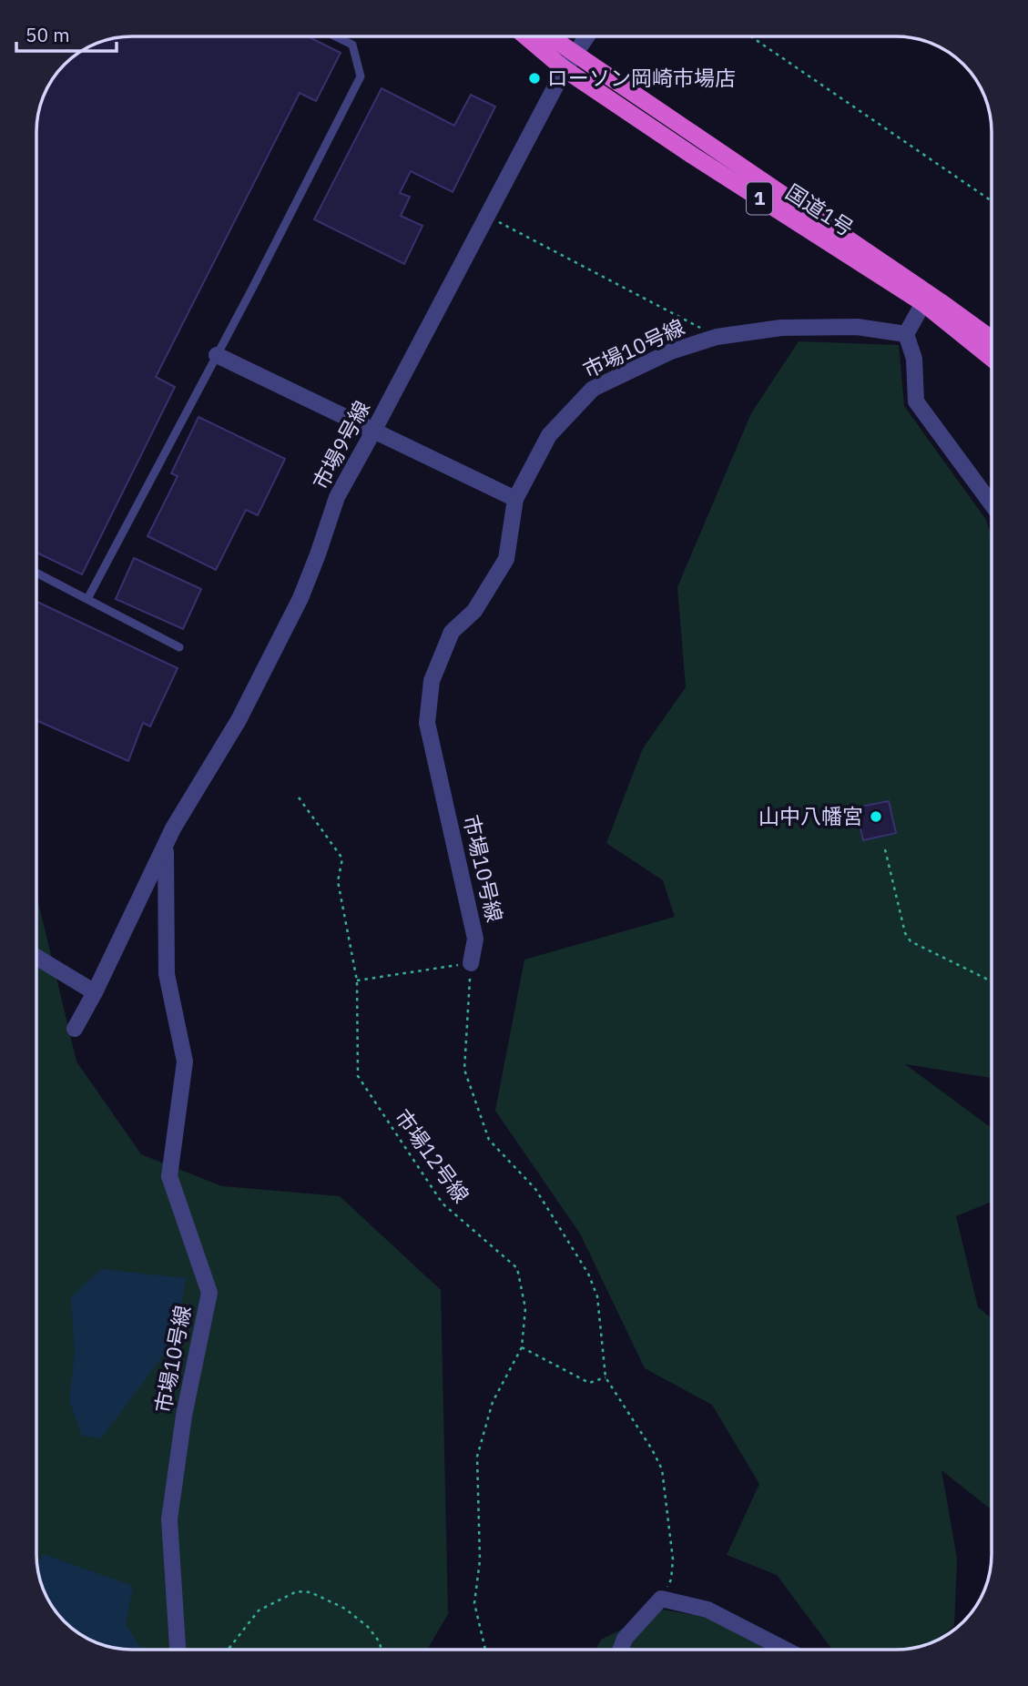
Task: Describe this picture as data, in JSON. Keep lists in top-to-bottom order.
{
  "streets": {
    "highway": ["1", "国道1号"],
    "street": ["市場10号線", "市場9号線"],
    "path": ["市場12号線"]
  },
  "crossings": [
    ["国道1号", "市場9号線"],
    ["市場10号線", "市場9号線"]
  ],
  "places": ["ローソン岡崎市場店", "山中八幡宮"],
  "scale_bar": "50 m"
}
